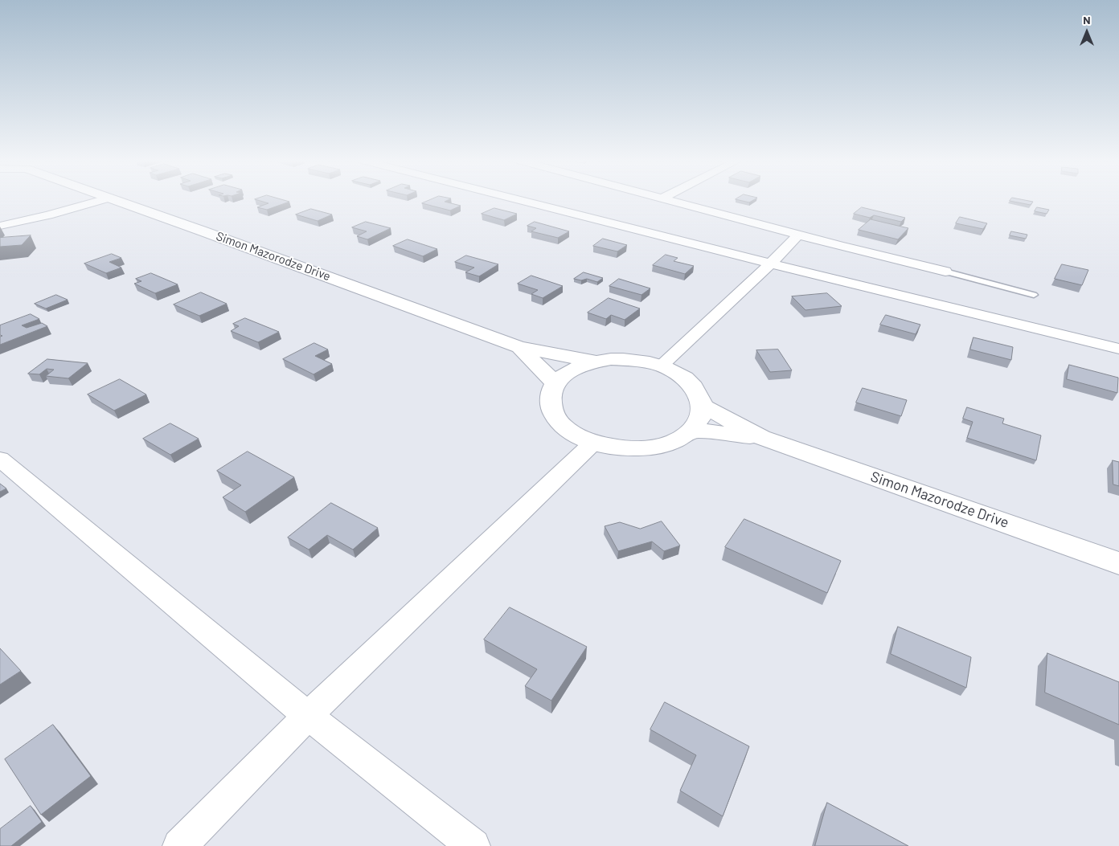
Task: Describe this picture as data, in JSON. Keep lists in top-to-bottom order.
{
  "streets": {
    "street": ["Simon Mazorodze Drive"]
  },
  "north": "top"
}
